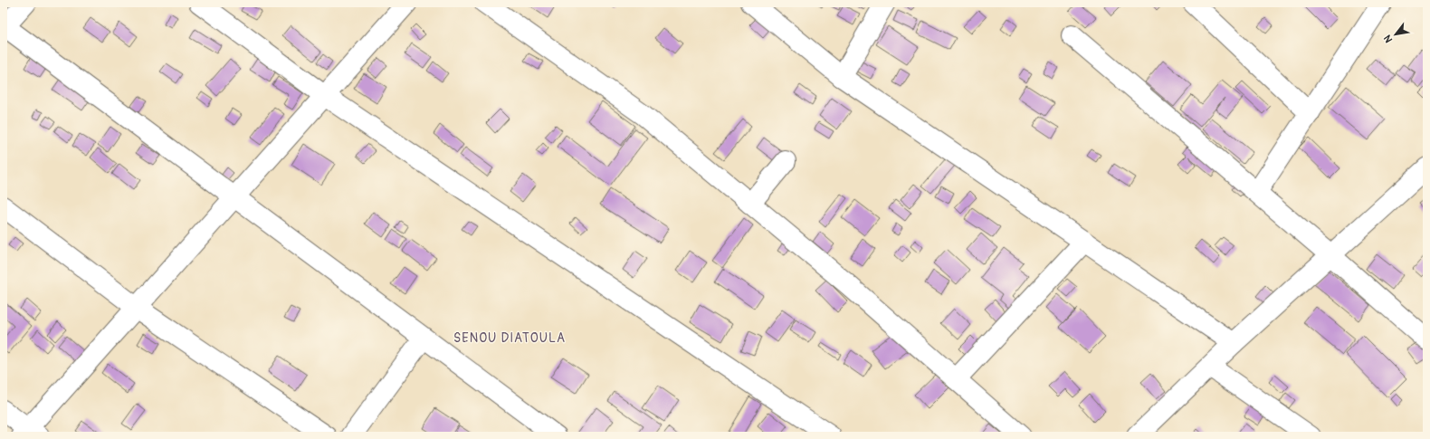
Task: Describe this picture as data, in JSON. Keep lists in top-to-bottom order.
{
  "districts": ["SENOU DIATOULA"],
  "north": "bottom left"
}
